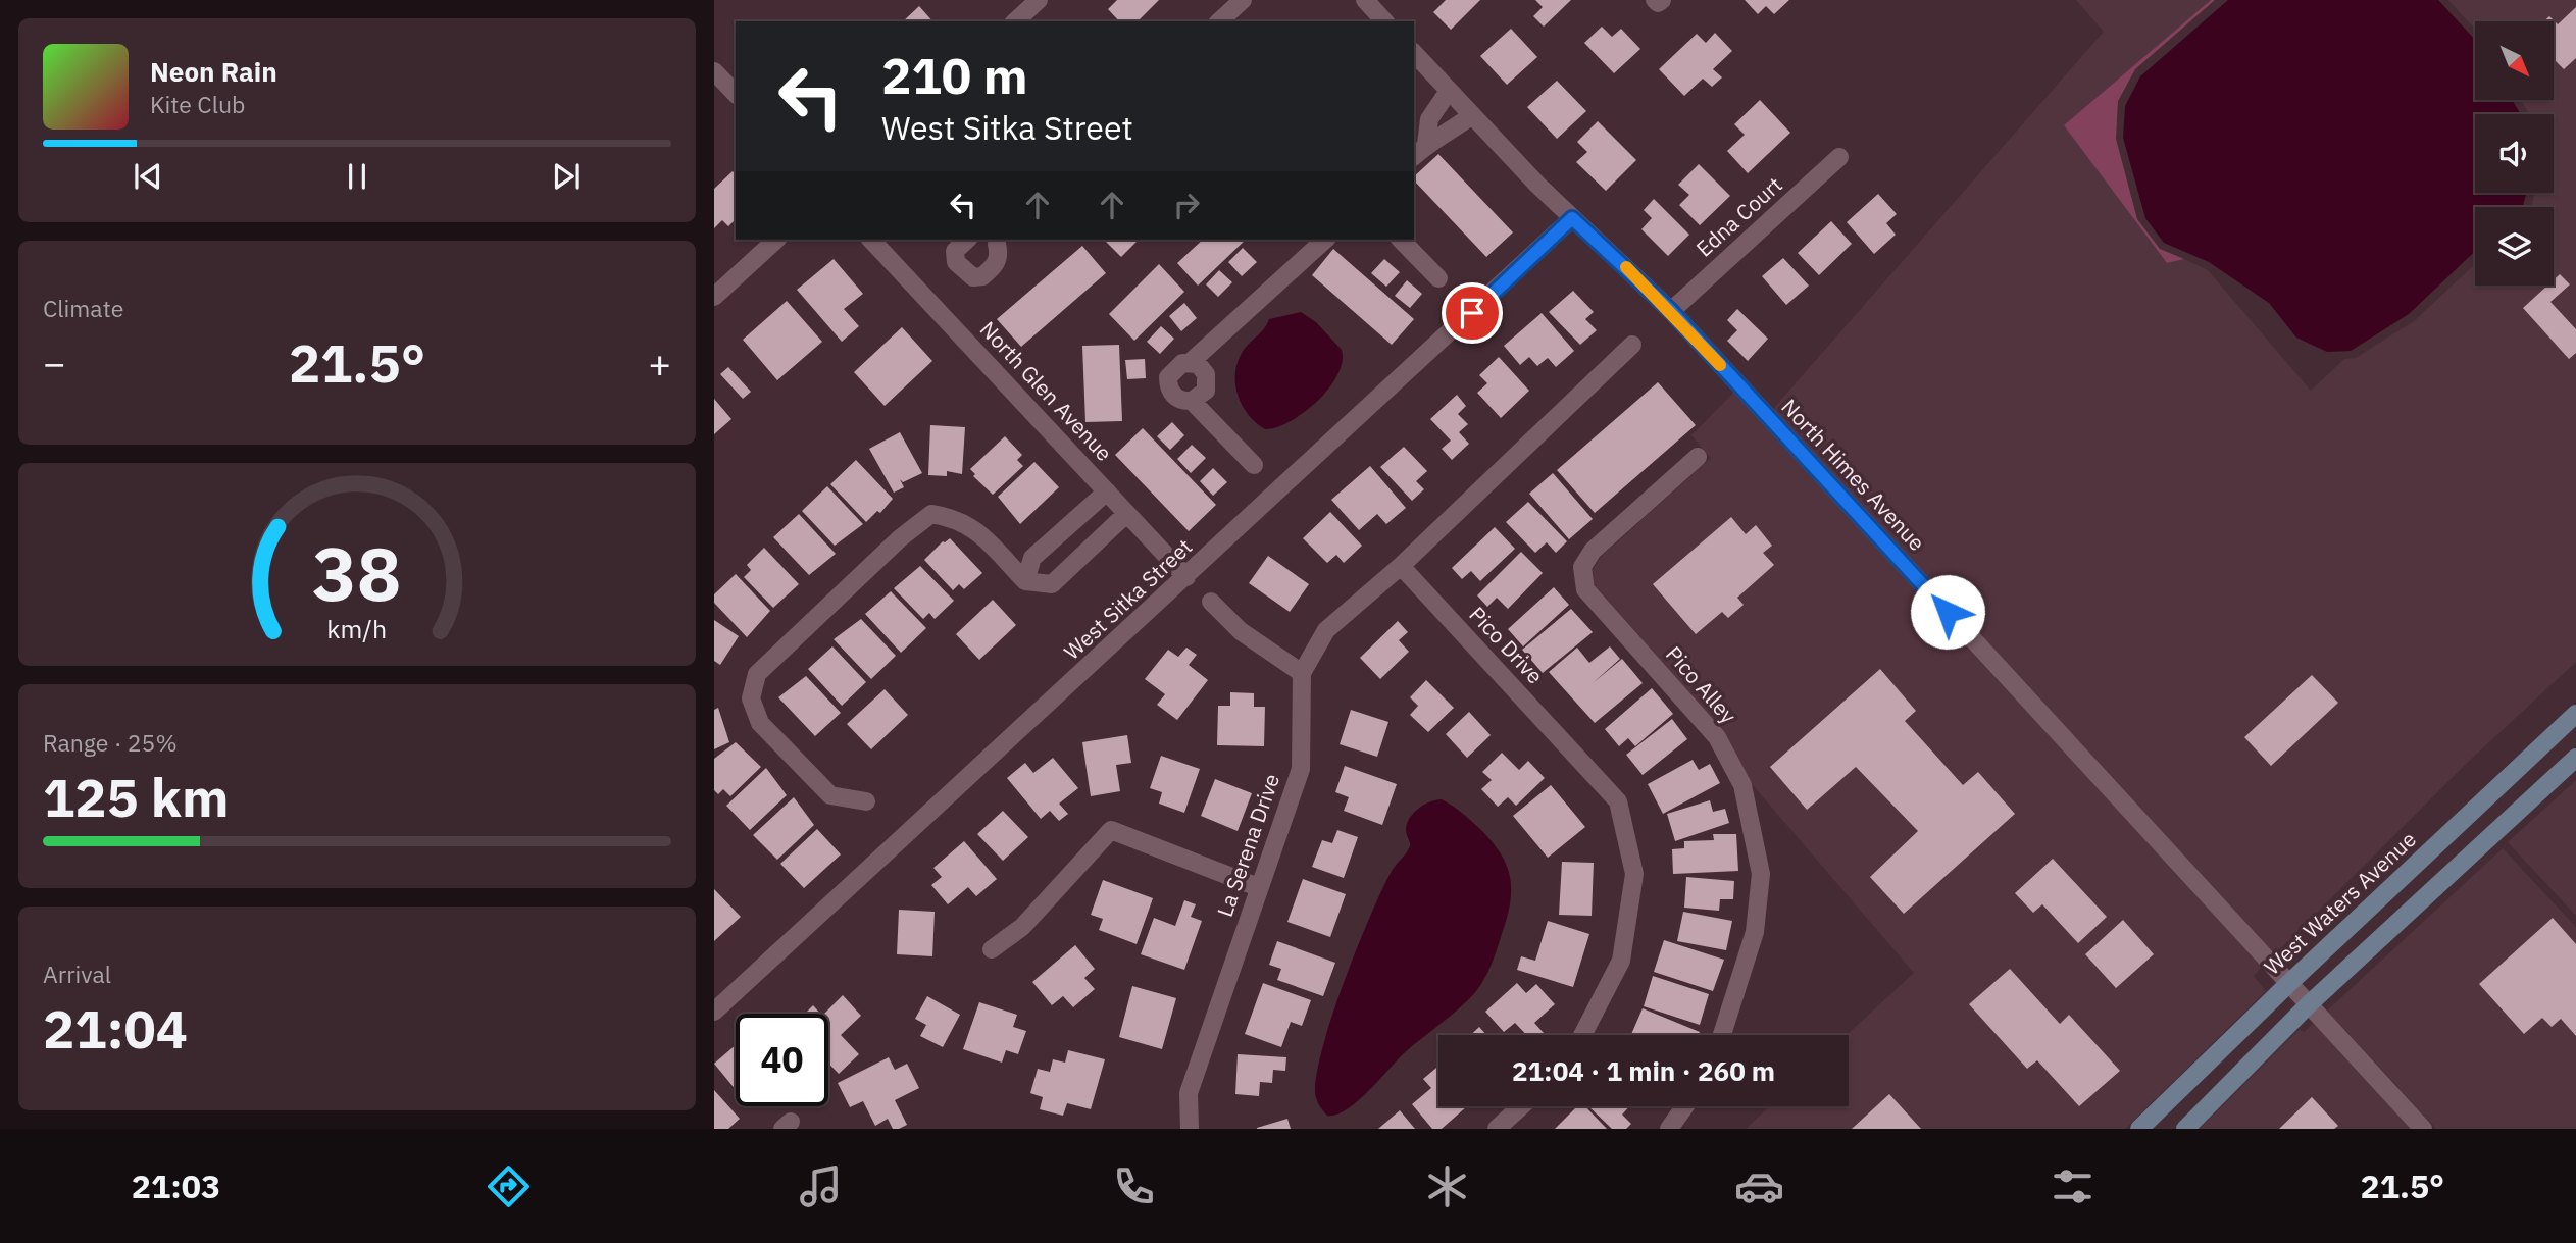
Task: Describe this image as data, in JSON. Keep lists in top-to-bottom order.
{
  "streets": {
    "main road": ["West Waters Avenue"],
    "street": [
      "Edna Court",
      "North Glen Avenue",
      "North Himes Avenue",
      "West Sitka Street",
      "Pico Drive",
      "Pico Alley",
      "La Serena Drive"
    ]
  },
  "crossings": [
    ["Edna Court", "North Himes Avenue"],
    ["North Glen Avenue", "West Sitka Street"],
    ["North Himes Avenue", "West Sitka Street"],
    ["North Himes Avenue", "West Waters Avenue"],
    ["Pico Drive", "La Serena Drive"]
  ],
  "north": "bottom right",
  "page": {
    "turn": ["210 m", "West Sitka Street"],
    "song": ["Neon Rain", "Kite Club"],
    "tile": [
      "Climate",
      ["Range · 25%", "125 km"],
      ["Arrival", "21:04"]
    ],
    "heat": ["−", "21.5°", "+"],
    "limit": "40",
    "trip": "21:04 · 1 min · 260 m",
    "tabs": ["21:03", "21.5°"],
    "gauge": ["38", "km/h"]
  }
}
